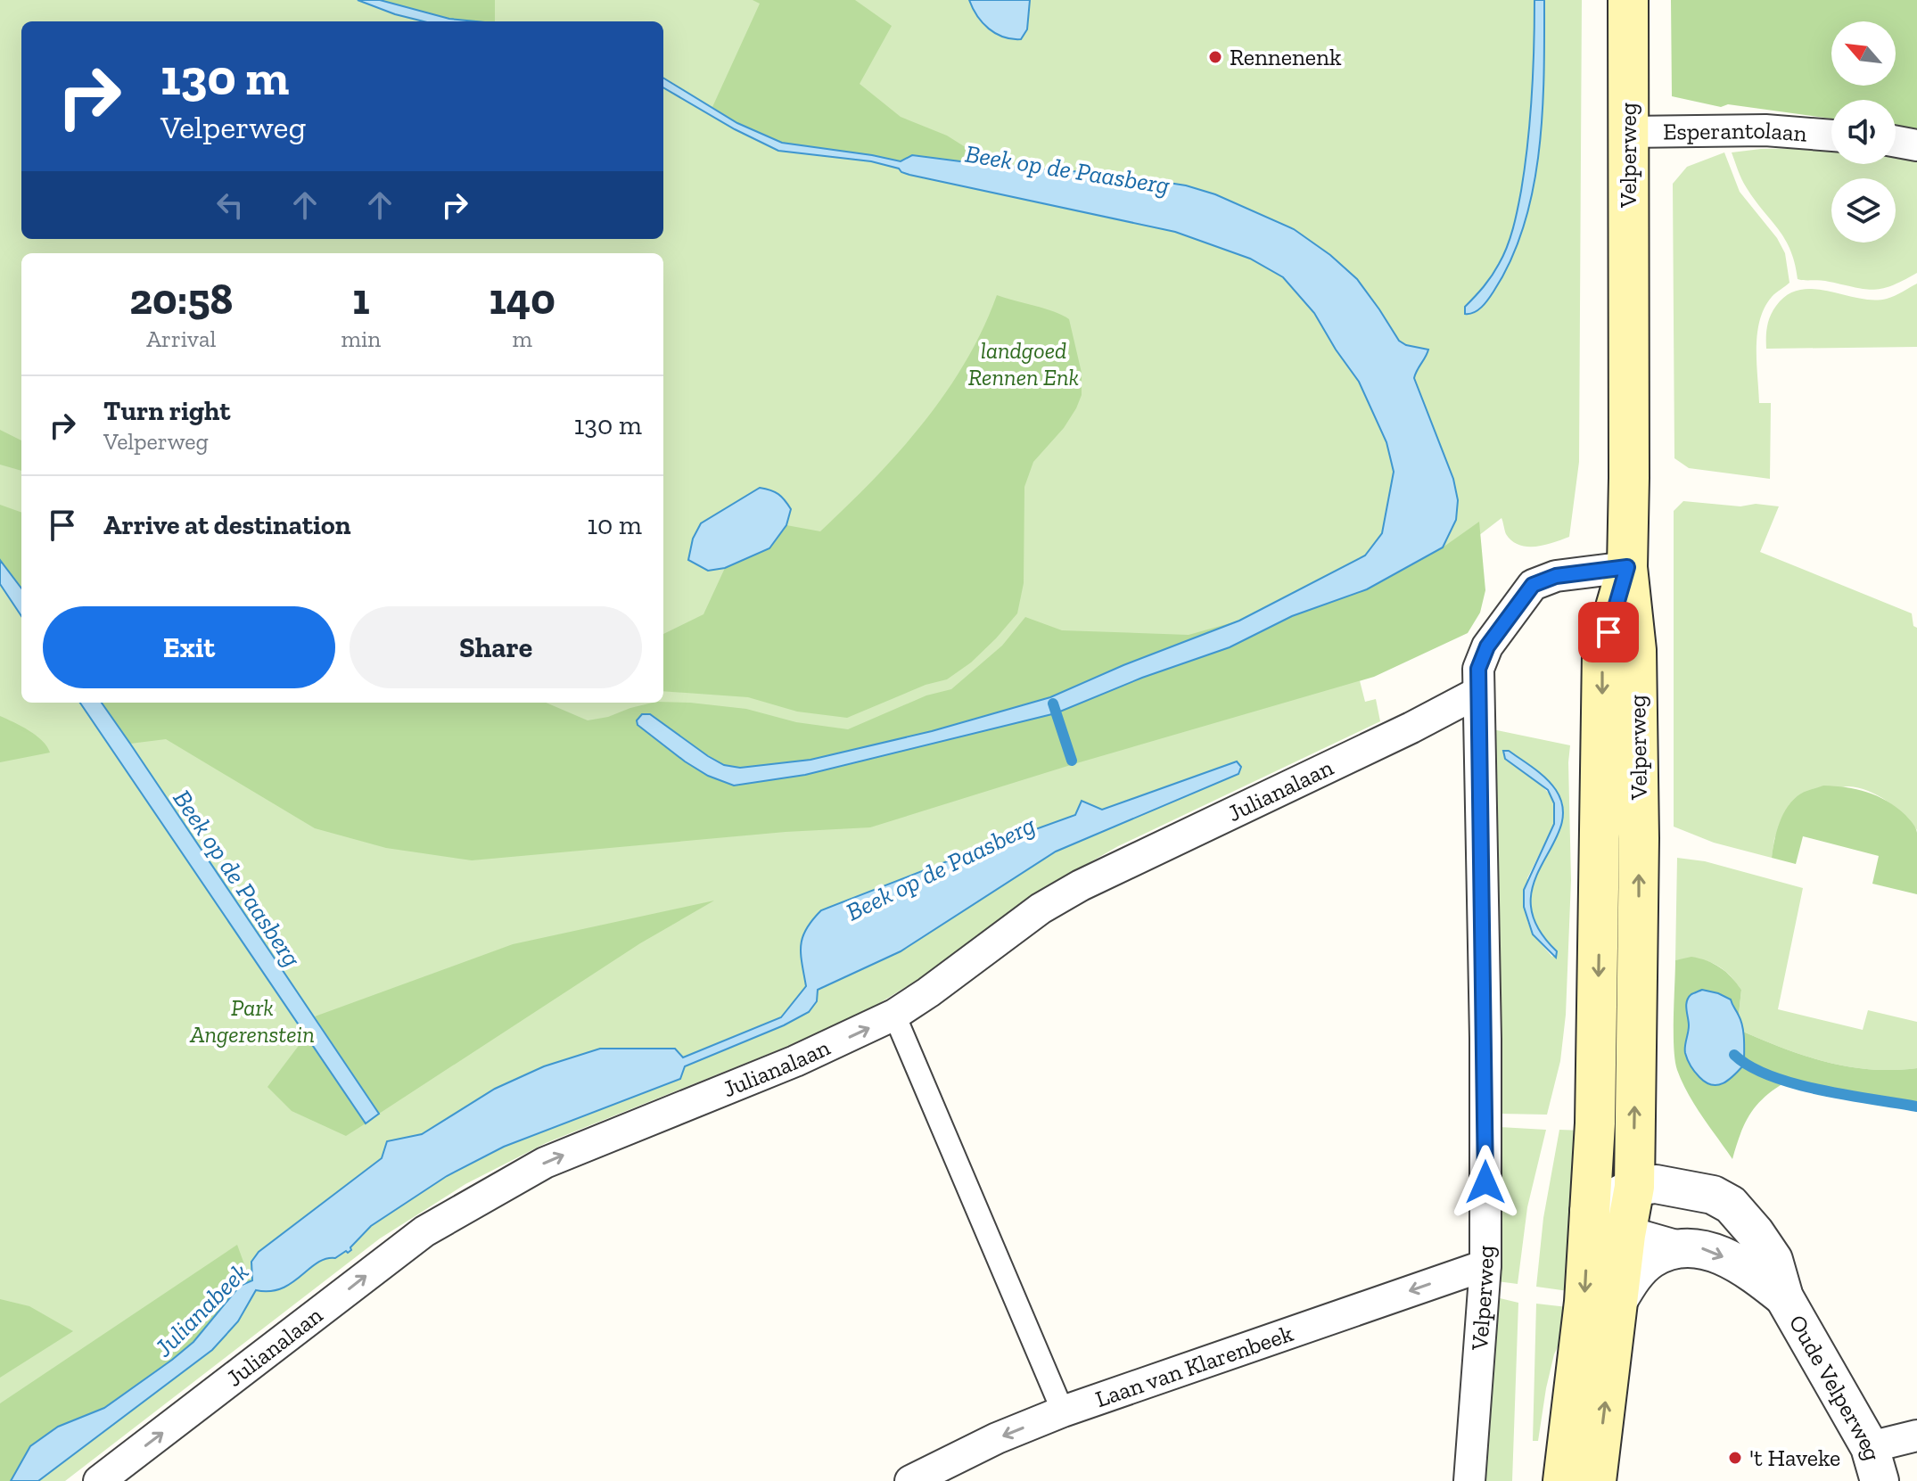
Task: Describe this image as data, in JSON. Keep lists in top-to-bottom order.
{
  "streets": {
    "main road": ["Velperweg"],
    "street": [
      "Esperantolaan",
      "Julianalaan",
      "Laan van Klarenbeek",
      "Oude Velperweg"
    ]
  },
  "crossings": [
    ["Esperantolaan", "Velperweg"],
    ["Velperweg", "Julianalaan"],
    ["Velperweg", "Laan van Klarenbeek"],
    ["Velperweg", "Oude Velperweg"]
  ],
  "one_way": ["Julianalaan", "Laan van Klarenbeek"],
  "water": ["Beek op de Paasberg", "Julianabeek"],
  "parks": ["landgoed Rennen Enk", "Park Angerenstein"],
  "places": ["Rennenenk", "'t Haveke"],
  "north": "top left",
  "page": {
    "turn": ["130 m", "Velperweg"],
    "eta": [
      "20:58",
      "Arrival",
      "1",
      "min",
      "140",
      "m"
    ],
    "list": [
      {
        "name": "Turn right",
        "note": "Velperweg",
        "value": "130 m"
      },
      {
        "name": "Arrive at destination",
        "value": "10 m"
      }
    ],
    "buttons": ["Exit", "Share"]
  }
}
